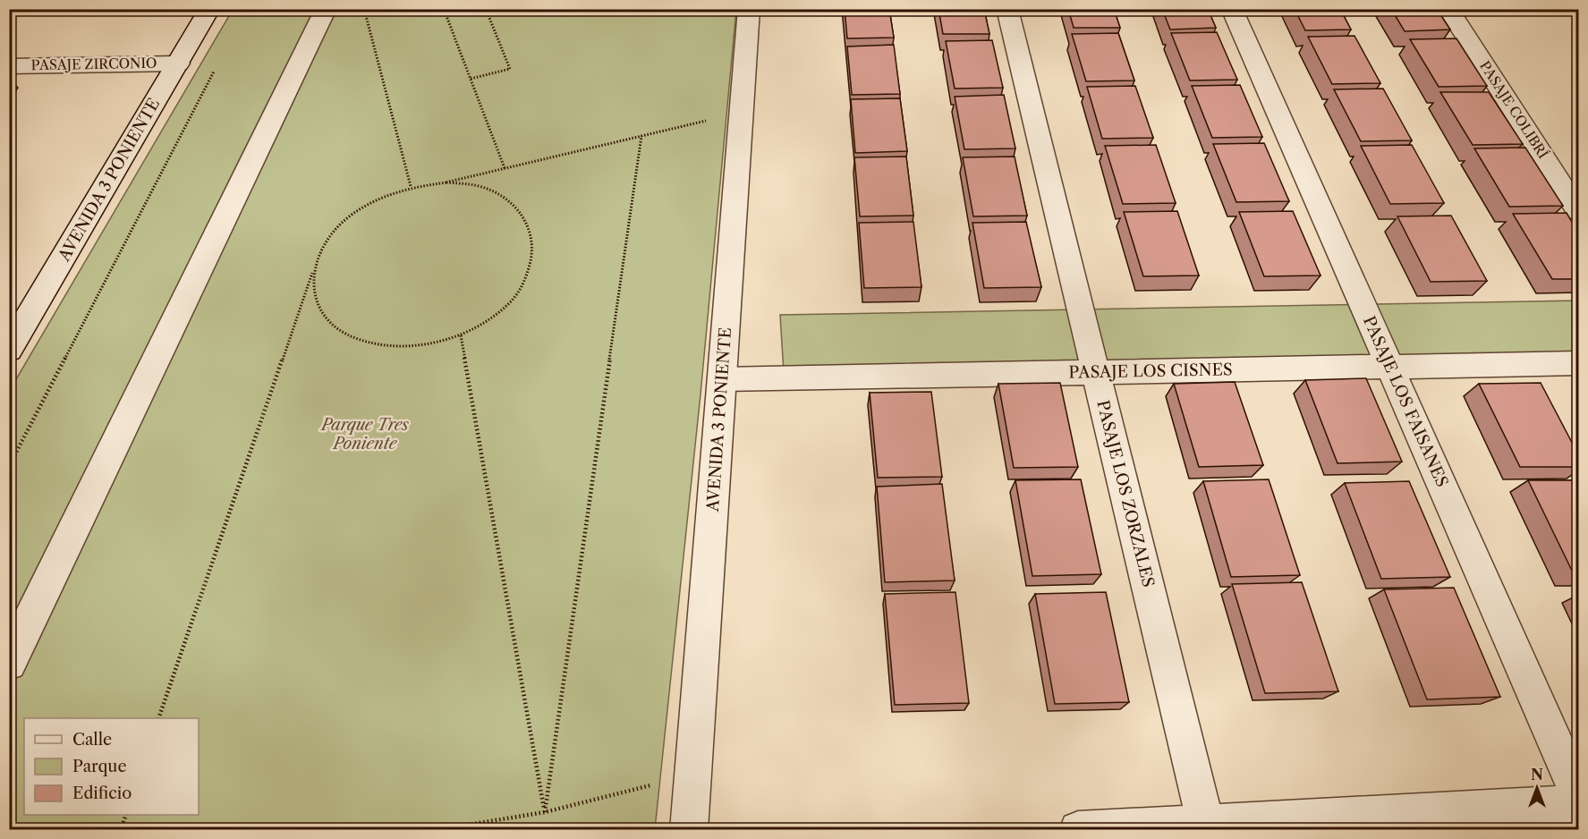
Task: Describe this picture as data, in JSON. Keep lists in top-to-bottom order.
{
  "streets": {
    "street": [
      "PASAJE ZIRCONIO",
      "PASAJE COLIBRÍ",
      "AVENIDA 3 PONIENTE",
      "PASAJE LOS CISNES",
      "PASAJE LOS FAISANES",
      "PASAJE LOS ZORZALES"
    ]
  },
  "crossings": [
    ["PASAJE ZIRCONIO", "AVENIDA 3 PONIENTE"],
    ["AVENIDA 3 PONIENTE", "PASAJE LOS CISNES"],
    ["PASAJE LOS CISNES", "PASAJE LOS FAISANES"],
    ["PASAJE LOS CISNES", "PASAJE LOS ZORZALES"]
  ],
  "parks": ["Parque Tres Poniente"],
  "legend": ["Calle", "Parque", "Edificio"],
  "north": "top"
}
